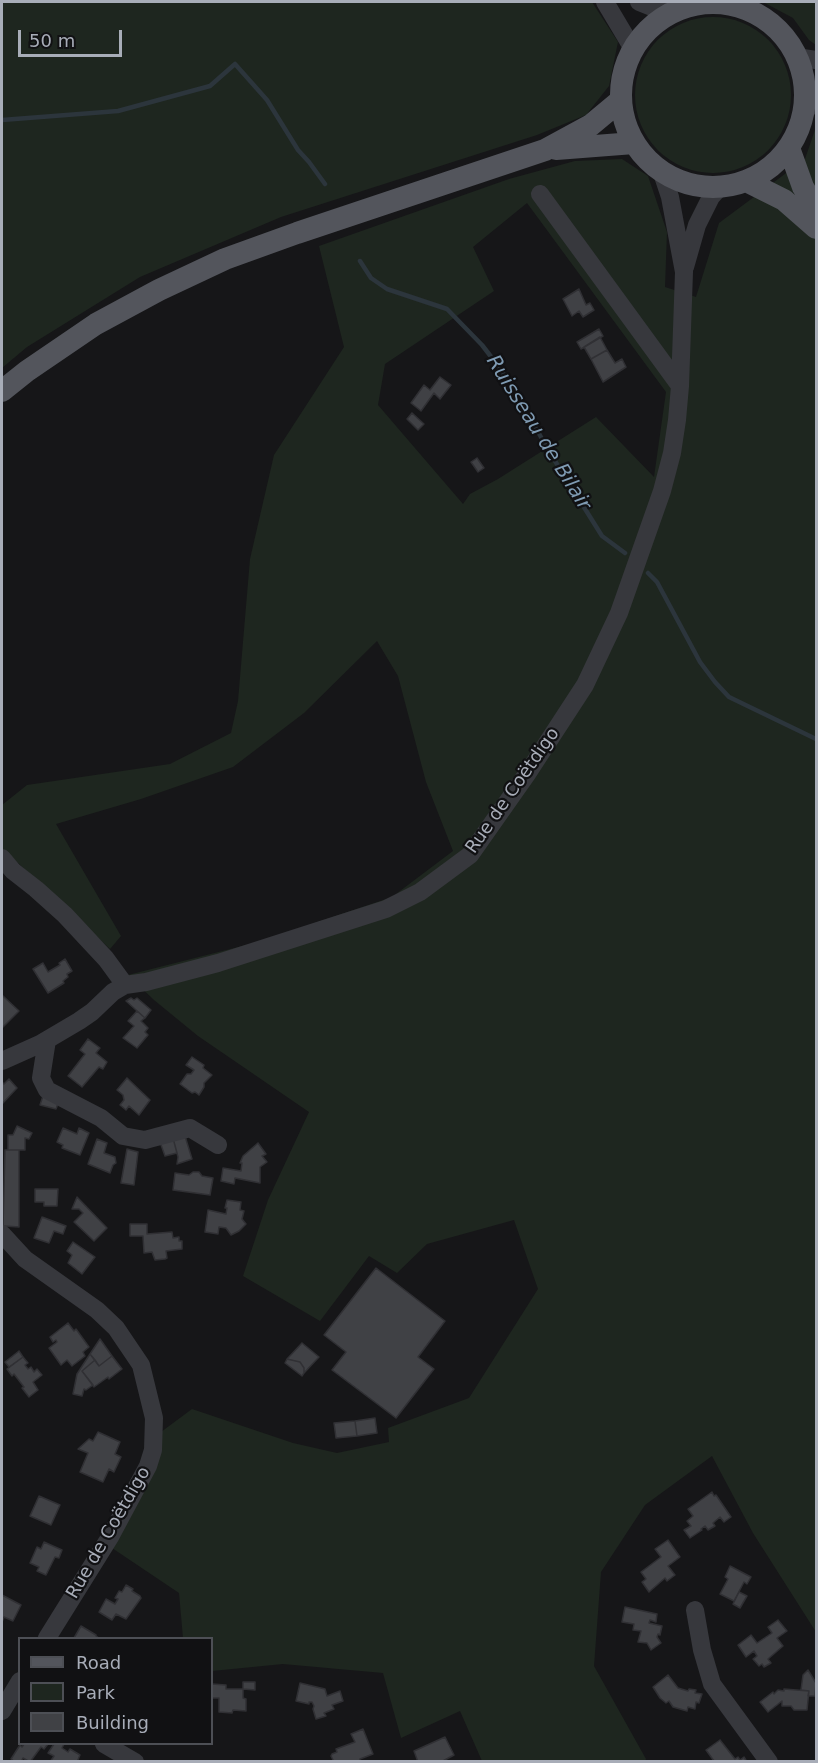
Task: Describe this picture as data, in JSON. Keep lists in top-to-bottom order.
{
  "streets": {
    "street": ["Rue de Coëtdigo"]
  },
  "water": ["Ruisseau de Bilair"],
  "legend": ["Road", "Park", "Building"],
  "scale_bar": "50 m"
}
